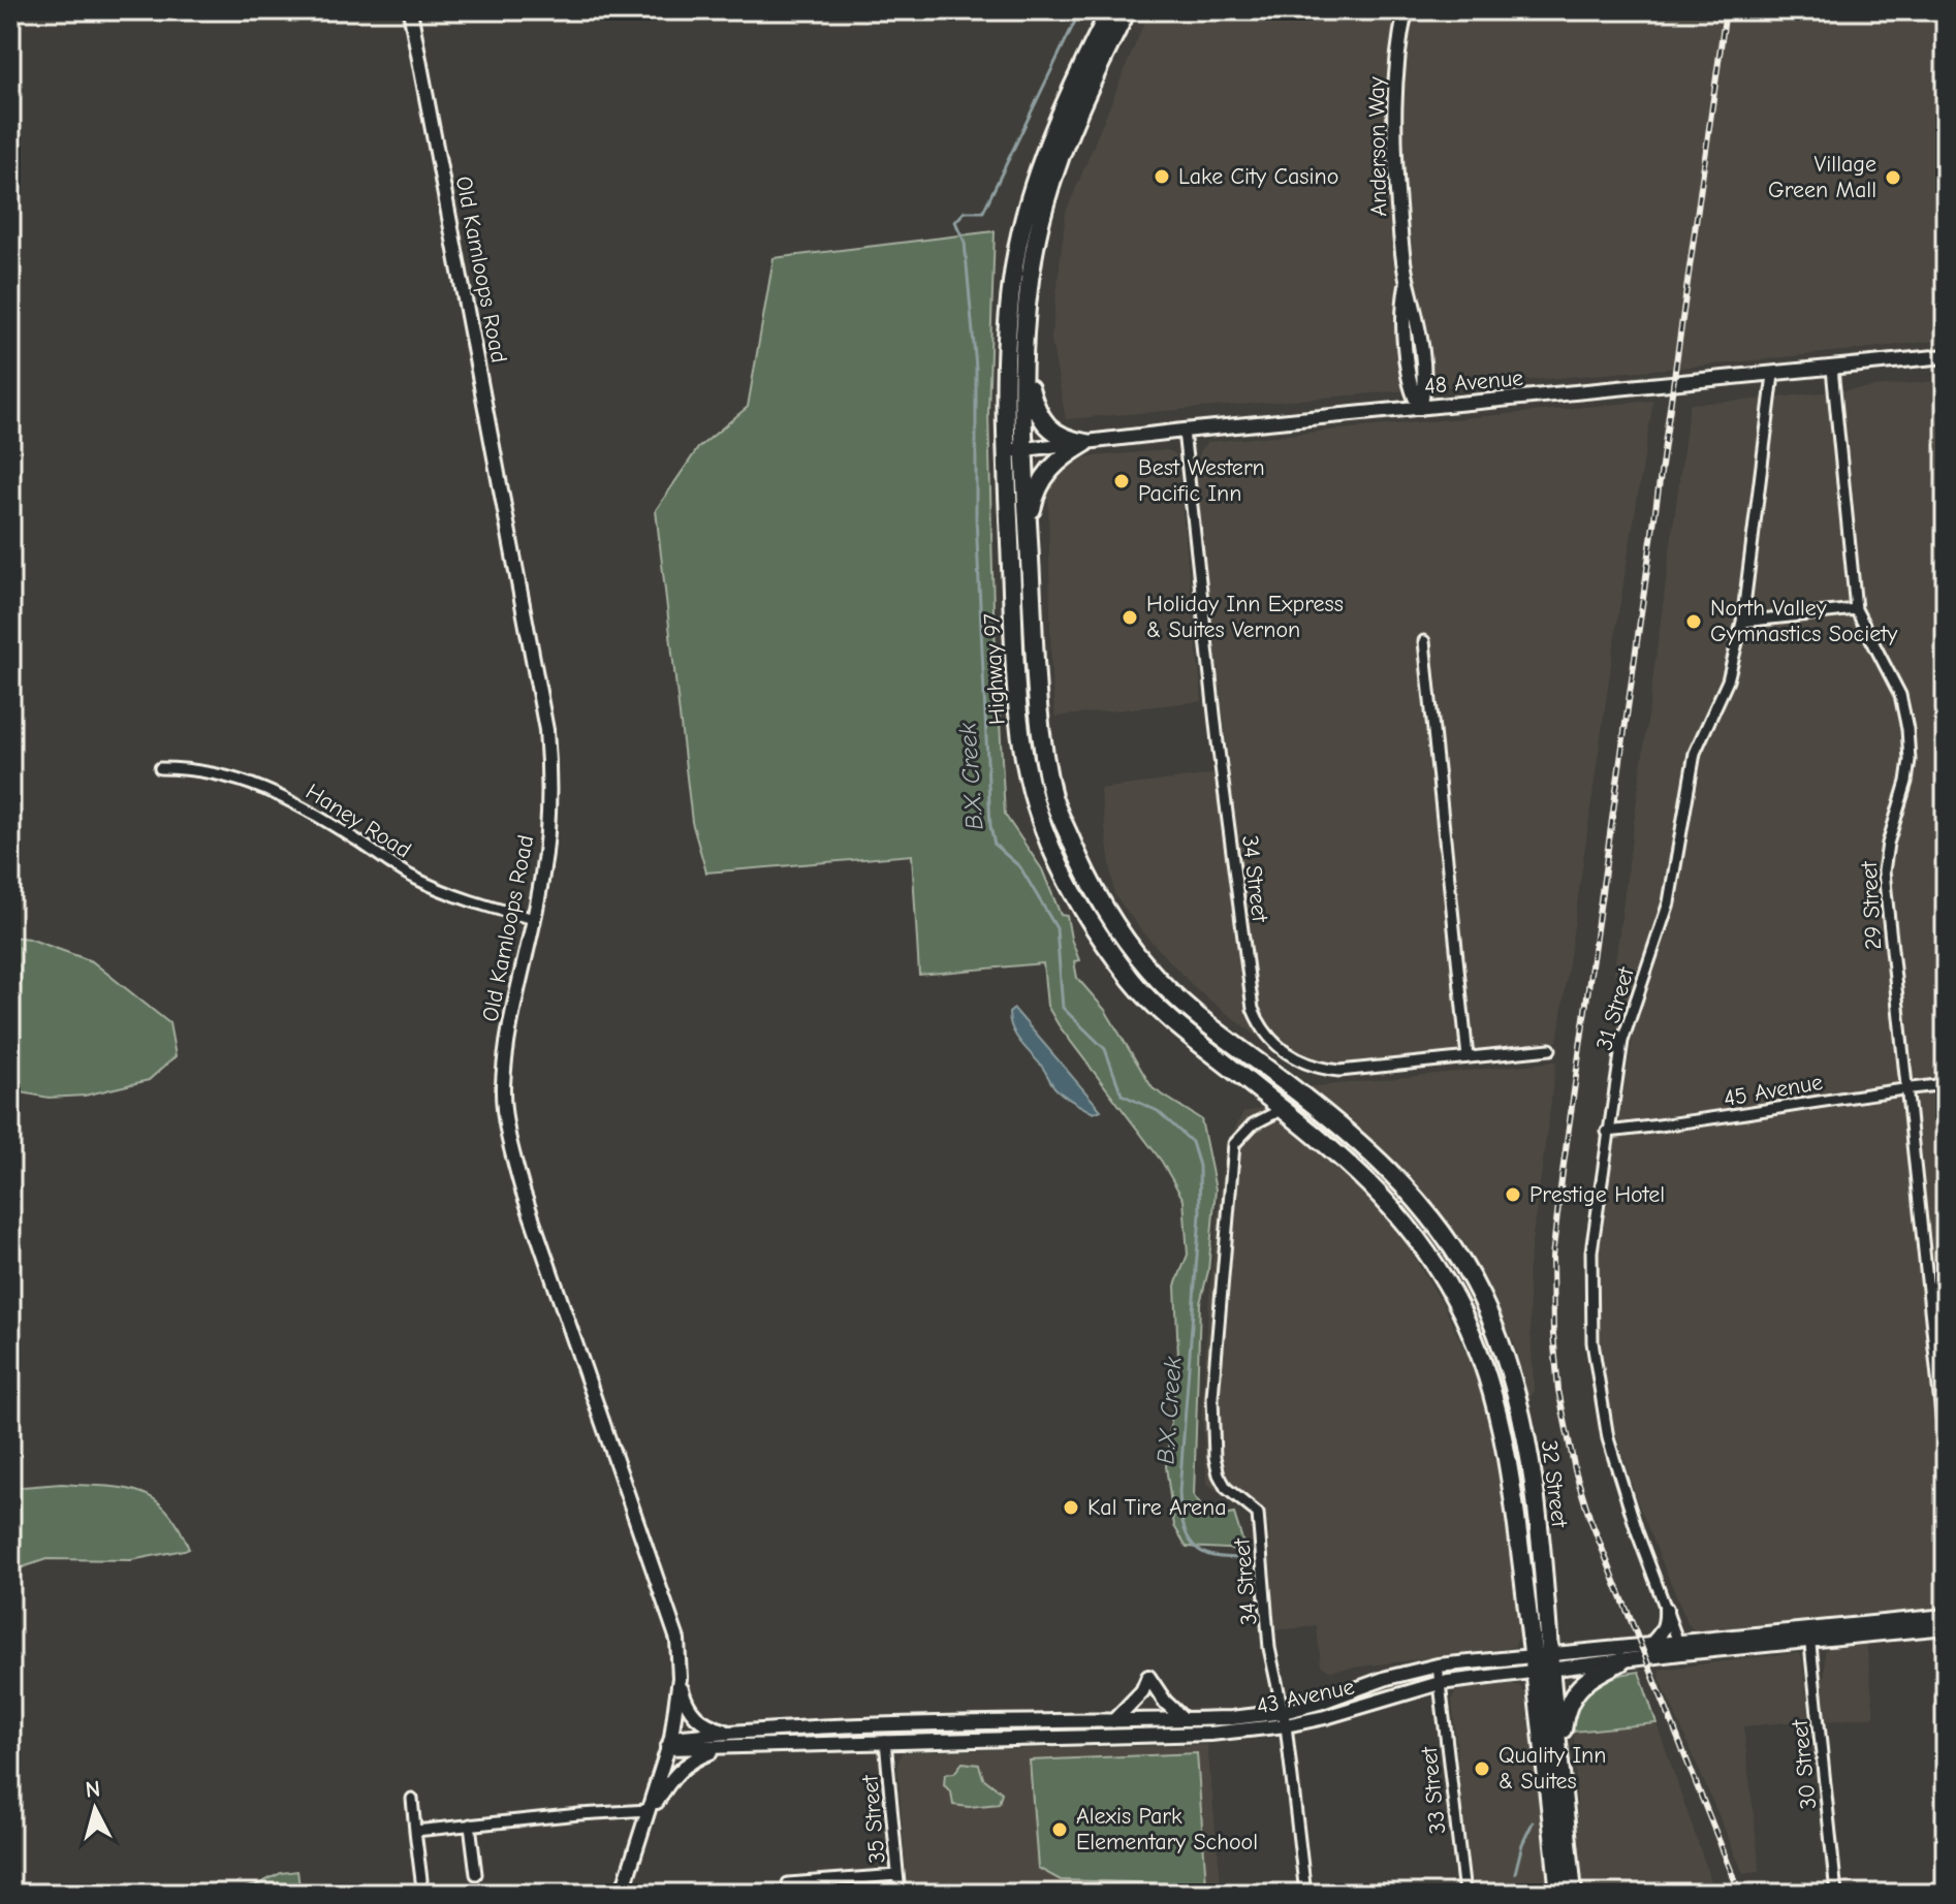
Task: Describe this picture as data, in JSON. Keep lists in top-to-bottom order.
{
  "streets": {
    "highway": ["Highway 97", "32 Street"],
    "street": [
      "Anderson Way",
      "Old Kamloops Road",
      "48 Avenue",
      "Haney Road",
      "34 Street",
      "29 Street",
      "31 Street",
      "45 Avenue",
      "43 Avenue",
      "30 Street",
      "33 Street",
      "35 Street"
    ]
  },
  "crossings": [
    ["Anderson Way", "48 Avenue"],
    ["Old Kamloops Road", "Haney Road"],
    ["Old Kamloops Road", "43 Avenue"],
    ["48 Avenue", "Highway 97"],
    ["48 Avenue", "34 Street"],
    ["48 Avenue", "29 Street"],
    ["48 Avenue", "31 Street"],
    ["Highway 97", "34 Street"],
    ["Highway 97", "32 Street"],
    ["34 Street", "43 Avenue"],
    ["29 Street", "45 Avenue"],
    ["31 Street", "45 Avenue"],
    ["31 Street", "43 Avenue"],
    ["32 Street", "43 Avenue"],
    ["43 Avenue", "30 Street"],
    ["43 Avenue", "33 Street"],
    ["43 Avenue", "35 Street"]
  ],
  "water": ["B.X. Creek"],
  "places": [
    "Lake City Casino",
    "Village Green Mall",
    "Best Western Pacific Inn",
    "Holiday Inn Express & Suites Vernon",
    "North Valley Gymnastics Society",
    "Prestige Hotel",
    "Kal Tire Arena",
    "Quality Inn & Suites",
    "Alexis Park Elementary School"
  ],
  "north": "top"
}
